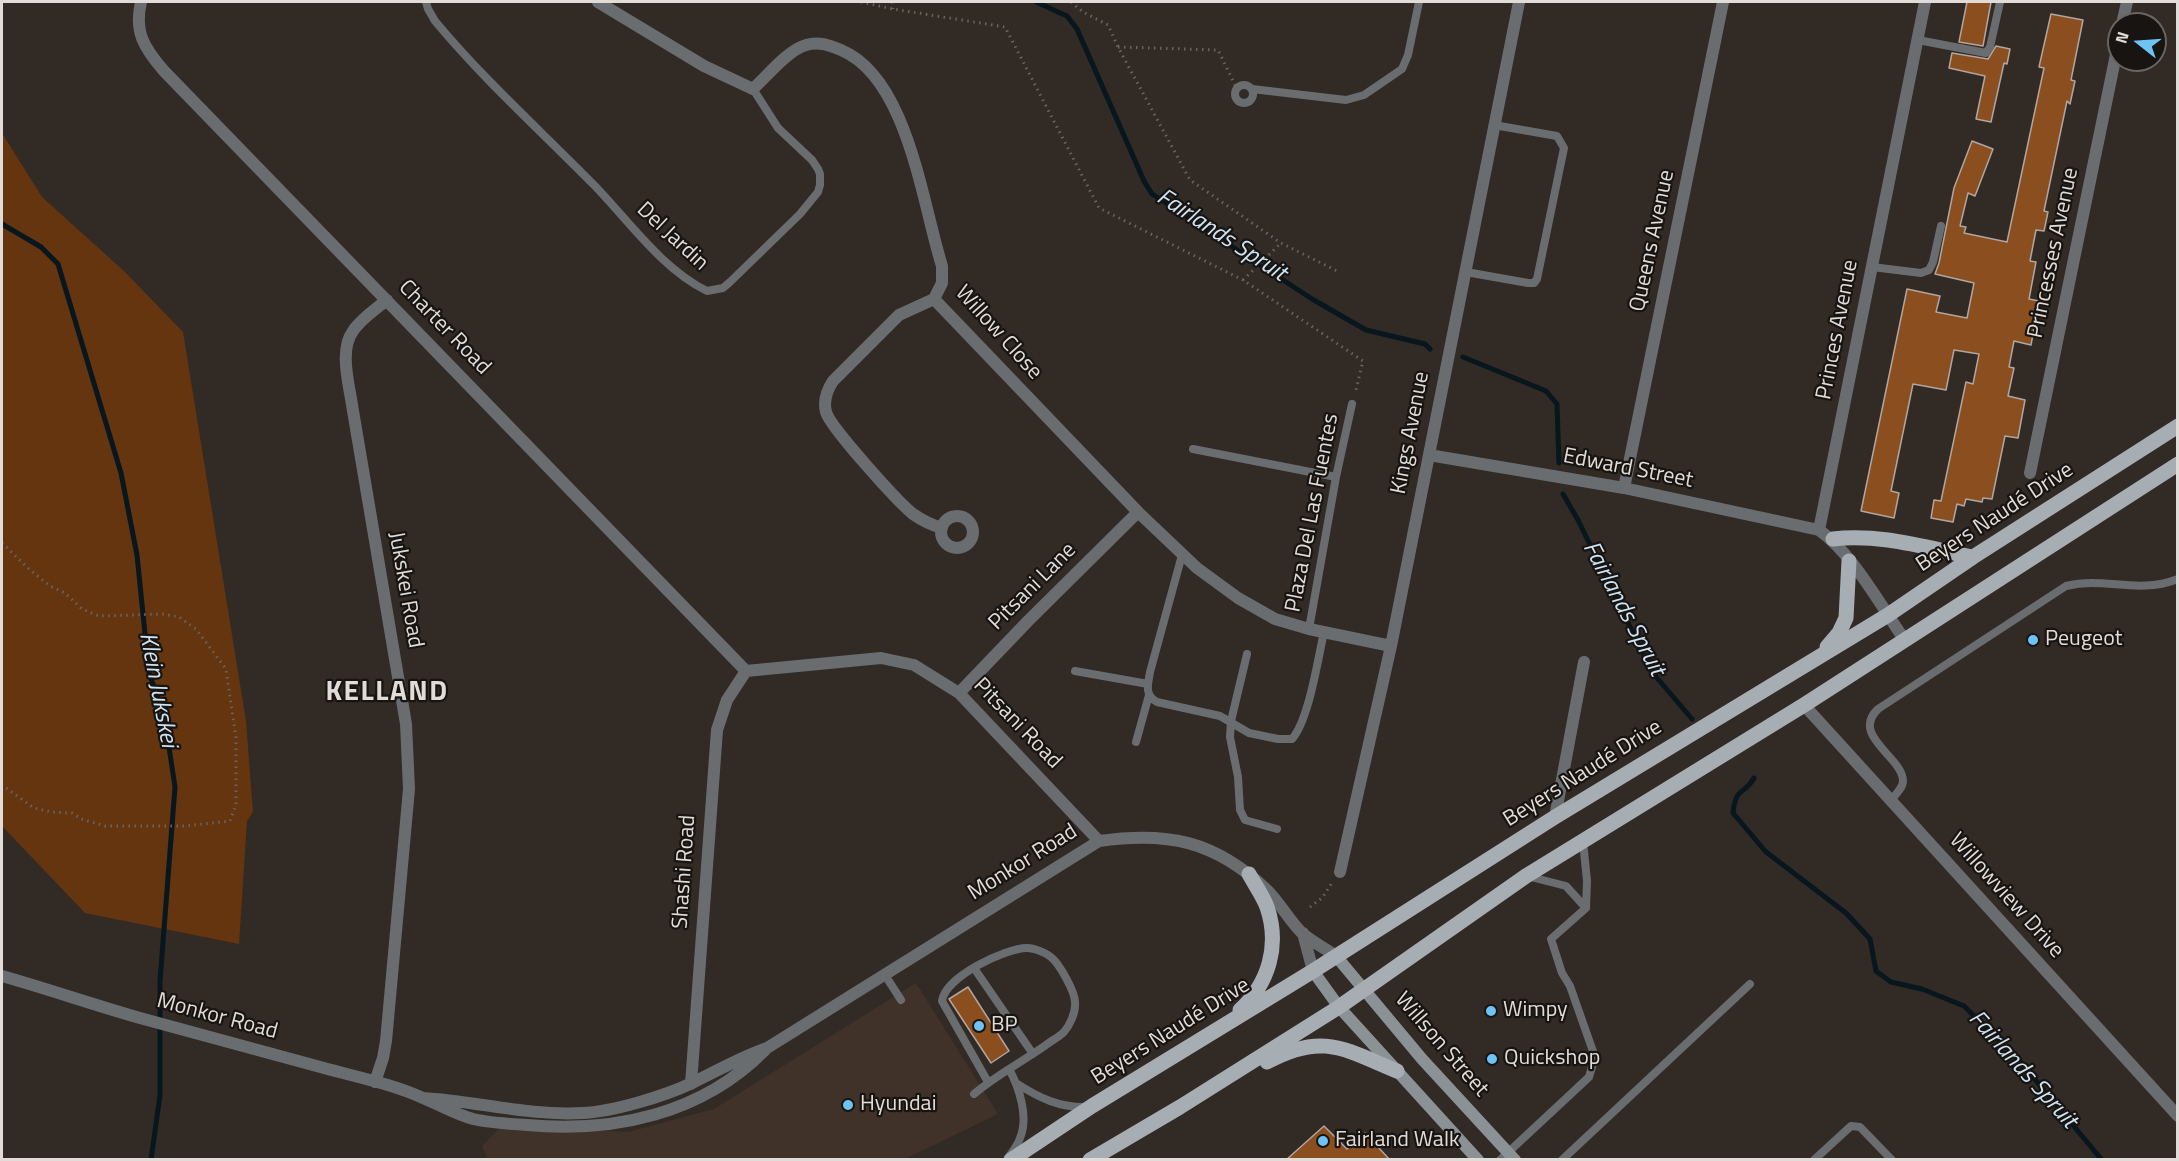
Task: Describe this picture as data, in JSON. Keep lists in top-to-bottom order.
{
  "streets": {
    "main road": ["Beyers Naudé Drive"],
    "street": [
      "Queens Avenue",
      "Princesses Avenue",
      "Charter Road",
      "Princes Avenue",
      "Willow Close",
      "Kings Avenue",
      "Edward Street",
      "Pitsani Lane",
      "Jukskei Road",
      "Pitsani Road",
      "Monkor Road",
      "Shashi Road",
      "Willowview Drive",
      "Willson Street"
    ],
    "lane": ["Del Jardin", "Plaza Del Las Fuentes"]
  },
  "crossings": [
    ["Del Jardin", "Willow Close"],
    ["Queens Avenue", "Edward Street"],
    ["Charter Road", "Jukskei Road"],
    ["Charter Road", "Pitsani Road"],
    ["Charter Road", "Shashi Road"],
    ["Princes Avenue", "Edward Street"],
    ["Willow Close", "Kings Avenue"],
    ["Willow Close", "Plaza Del Las Fuentes"],
    ["Willow Close", "Pitsani Lane"],
    ["Kings Avenue", "Edward Street"],
    ["Beyers Naudé Drive", "Monkor Road"],
    ["Beyers Naudé Drive", "Willson Street"],
    ["Pitsani Lane", "Pitsani Road"],
    ["Jukskei Road", "Monkor Road"],
    ["Pitsani Road", "Monkor Road"],
    ["Pitsani Road", "Shashi Road"],
    ["Monkor Road", "Shashi Road"],
    ["Monkor Road", "Willson Street"]
  ],
  "districts": ["KELLAND"],
  "water": ["Fairlands Spruit", "Klein Jukskei"],
  "places": [
    "Peugeot",
    "Wimpy",
    "BP",
    "Quickshop",
    "Hyundai",
    "Fairland Walk"
  ],
  "north": "left"
}
